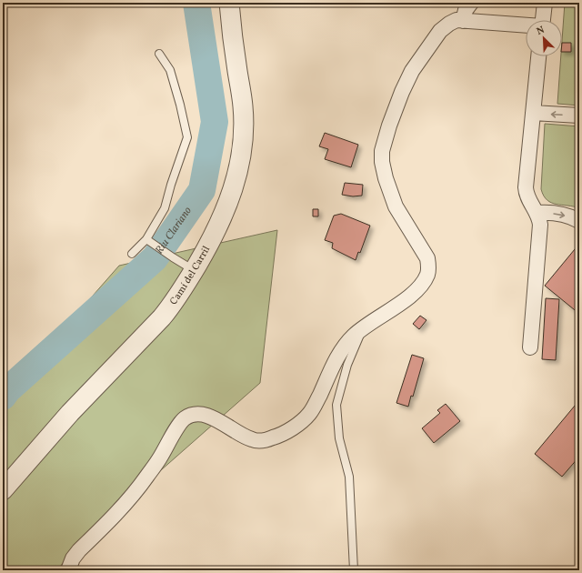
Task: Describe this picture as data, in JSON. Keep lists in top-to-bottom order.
{
  "streets": {
    "street": ["Camí del Carril"]
  },
  "water": ["Riu Clariano"],
  "north": "top left"
}
